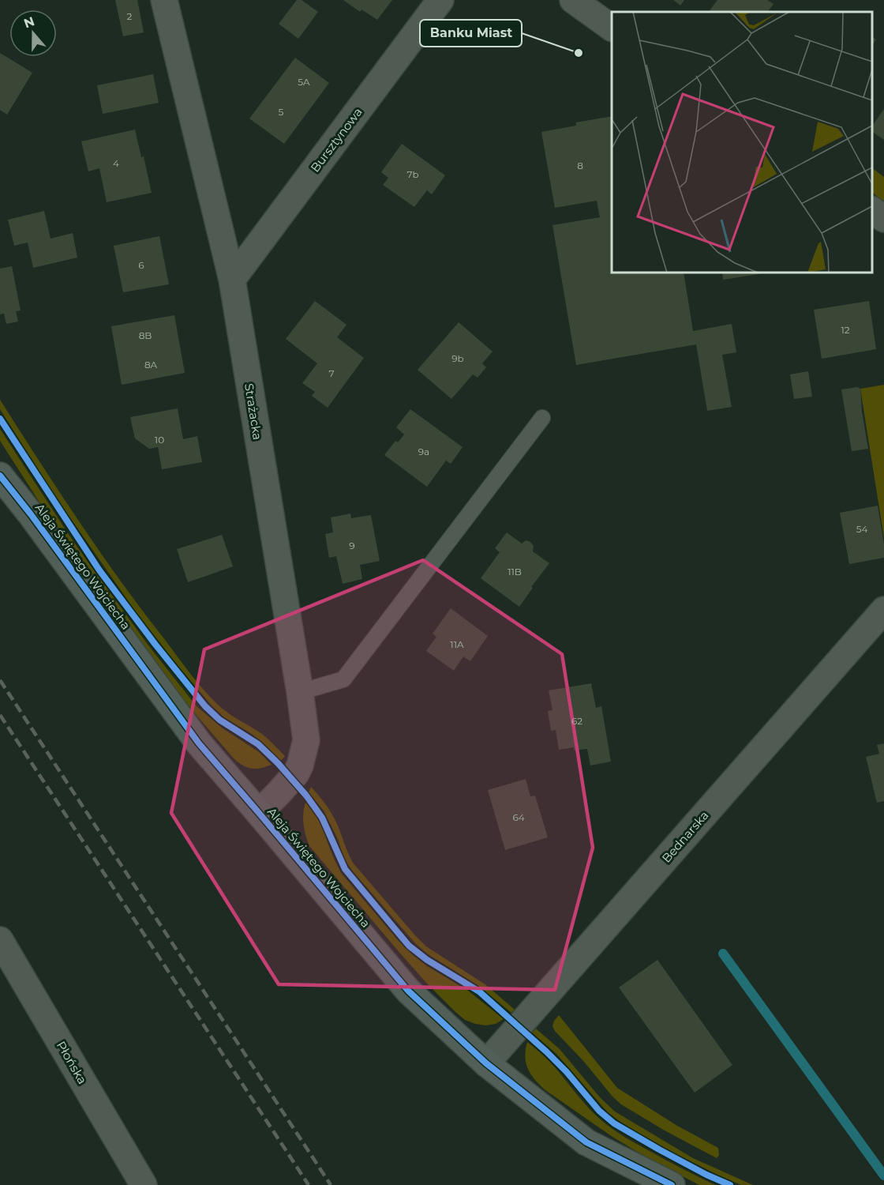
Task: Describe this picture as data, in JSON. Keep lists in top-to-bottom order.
{
  "streets": {
    "street": [
      "Bursztynowa",
      "Strażacka",
      "Aleja Świętego Wojciecha",
      "Bednarska",
      "Płońska"
    ]
  },
  "crossings": [
    ["Bursztynowa", "Strażacka"],
    ["Strażacka", "Aleja Świętego Wojciecha"],
    ["Aleja Świętego Wojciecha", "Bednarska"]
  ],
  "places": ["Banku Miast"],
  "house_numbers": [
    "2",
    "5A",
    "5",
    "4",
    "8",
    "7b",
    "6",
    "12",
    "8B",
    "9b",
    "8A",
    "7",
    "10",
    "9a",
    "54",
    "9",
    "11B",
    "11A",
    "62",
    "64"
  ],
  "north": "top"
}
